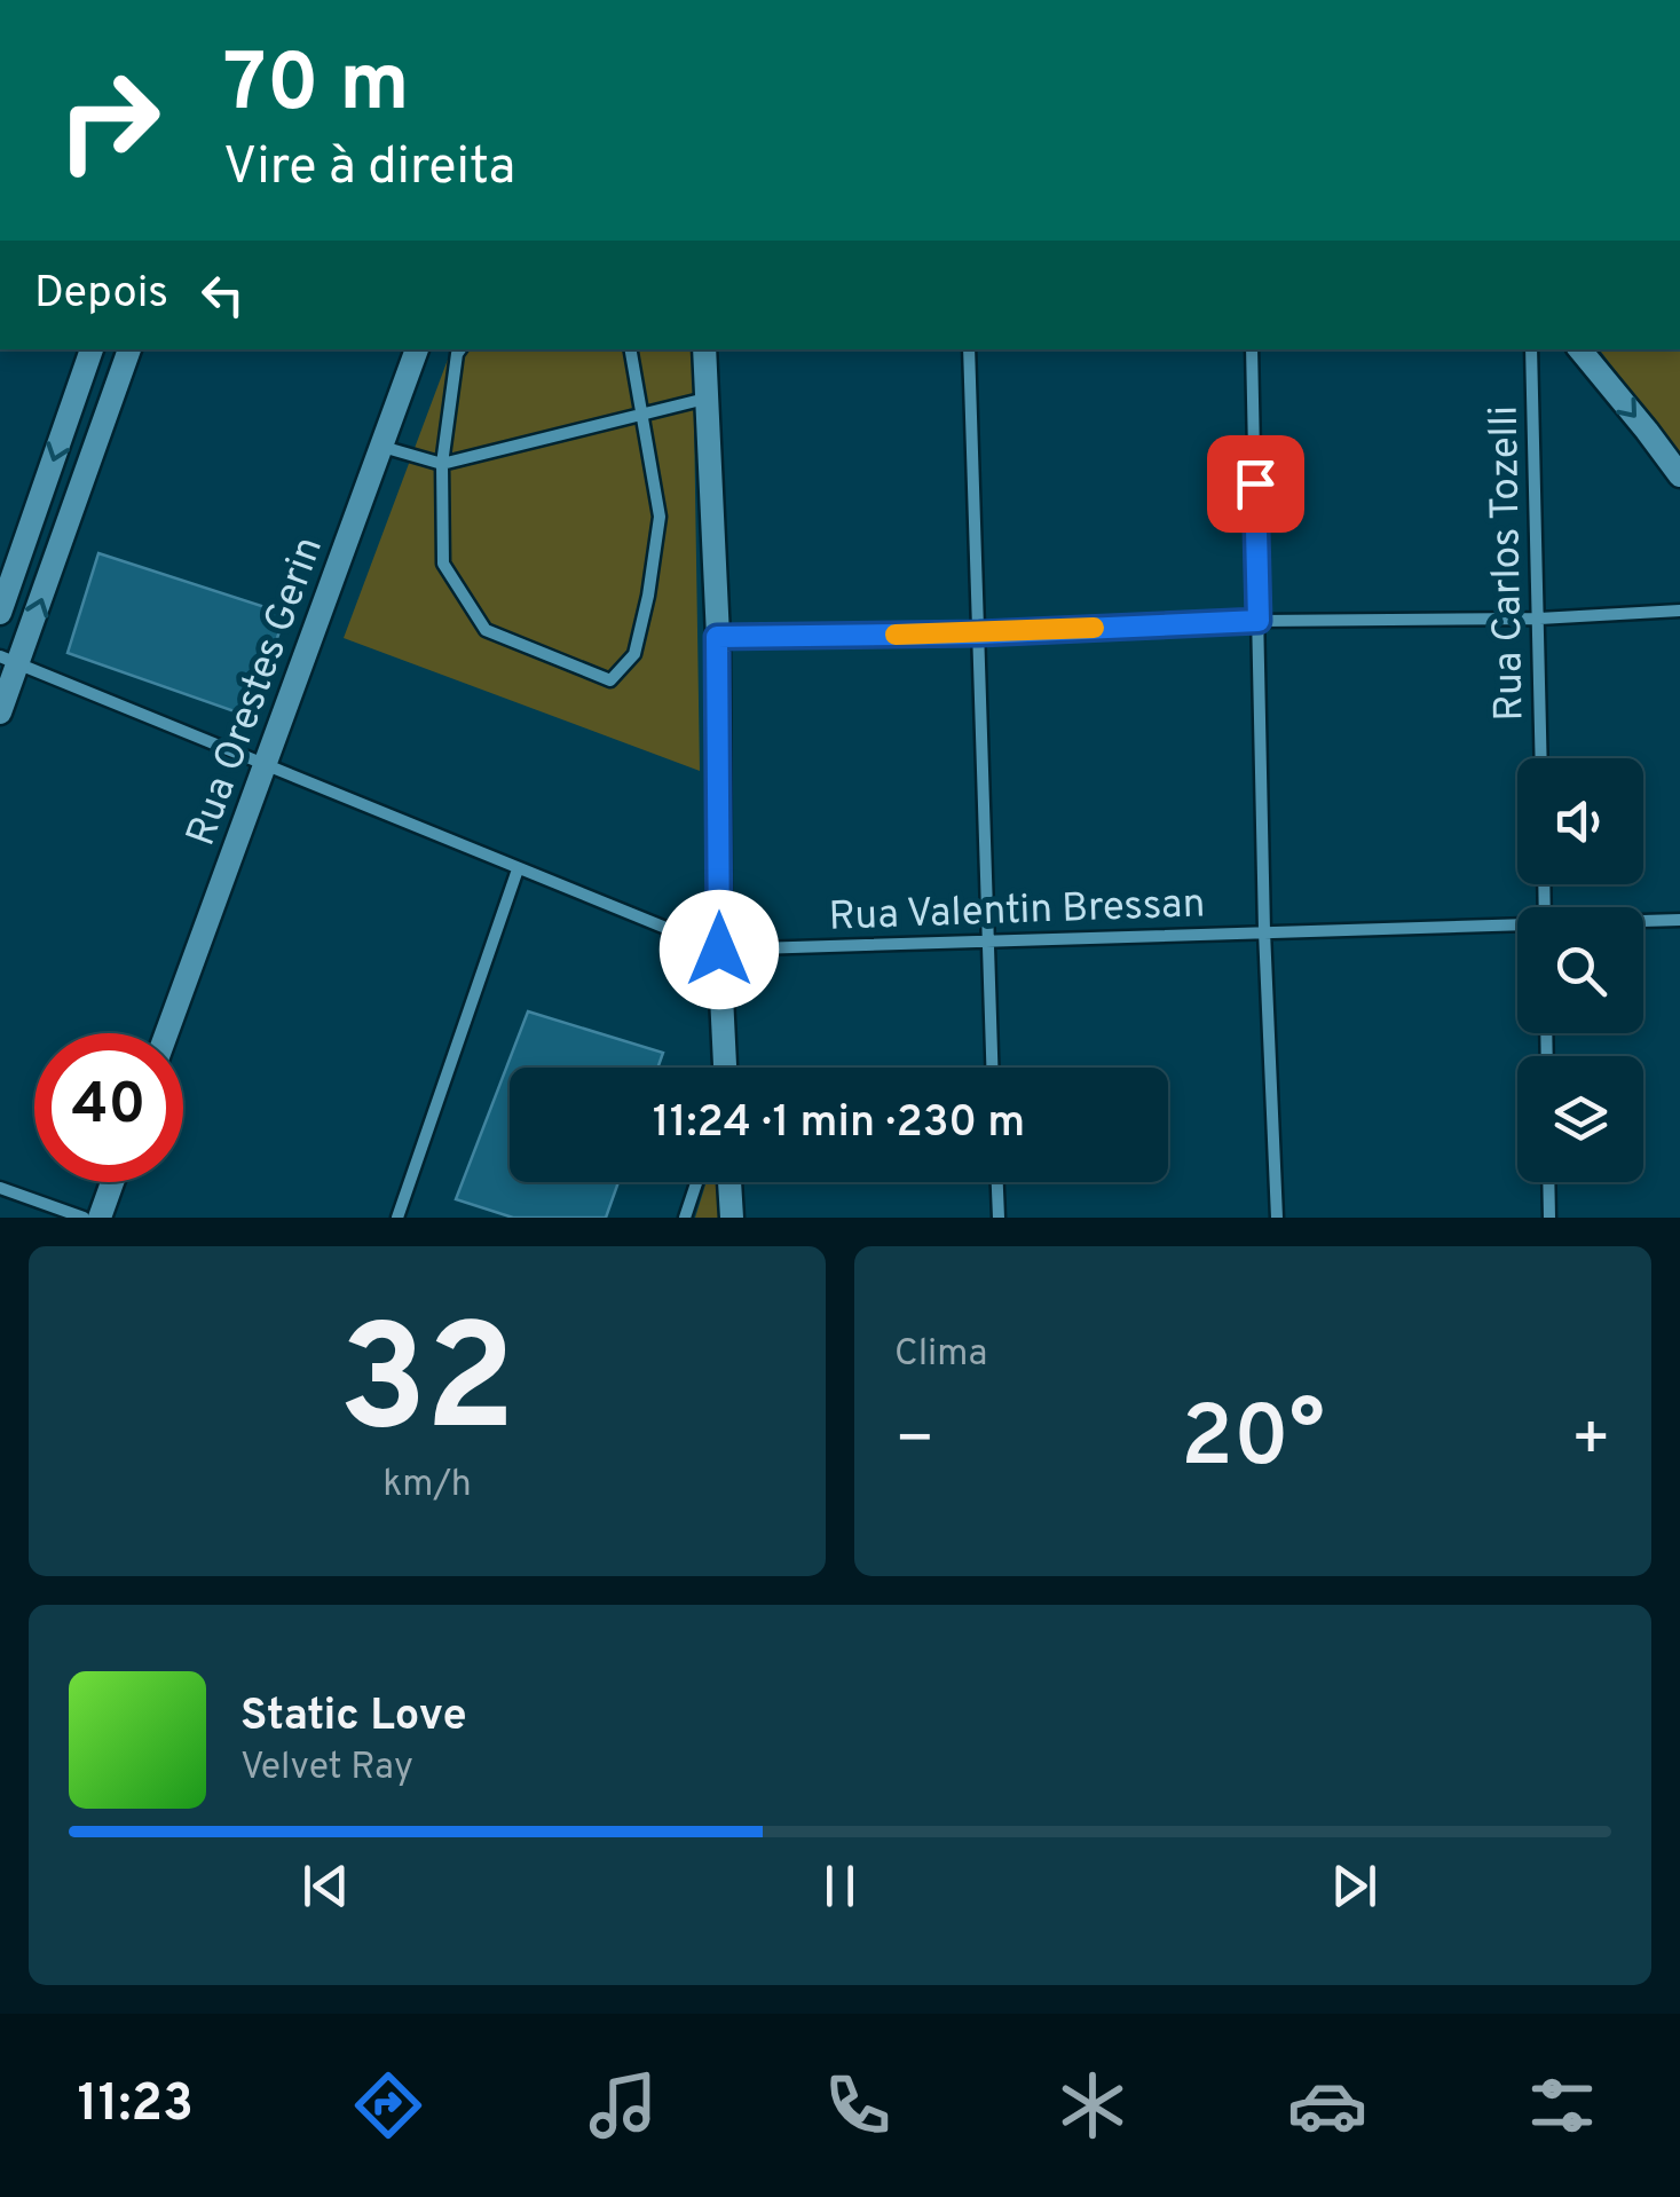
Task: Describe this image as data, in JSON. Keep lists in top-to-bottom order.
{
  "streets": {
    "street": ["Rua Carlos Tozelli", "Rua Orestes Gerin", "Rua Valentin Bressan"]
  },
  "crossings": [
    ["Rua Orestes Gerin", "Rua Valentin Bressan"]
  ],
  "page": {
    "turn": ["70 m", "Vire à direita"],
    "then": "Depois",
    "limit": "40",
    "trip": "11:24 · 1 min · 230 m",
    "tile": [
      ["32", "km/h"],
      "Clima"
    ],
    "heat": ["−", "20°", "+"],
    "song": ["Static Love", "Velvet Ray"],
    "tabs": "11:23"
  }
}
